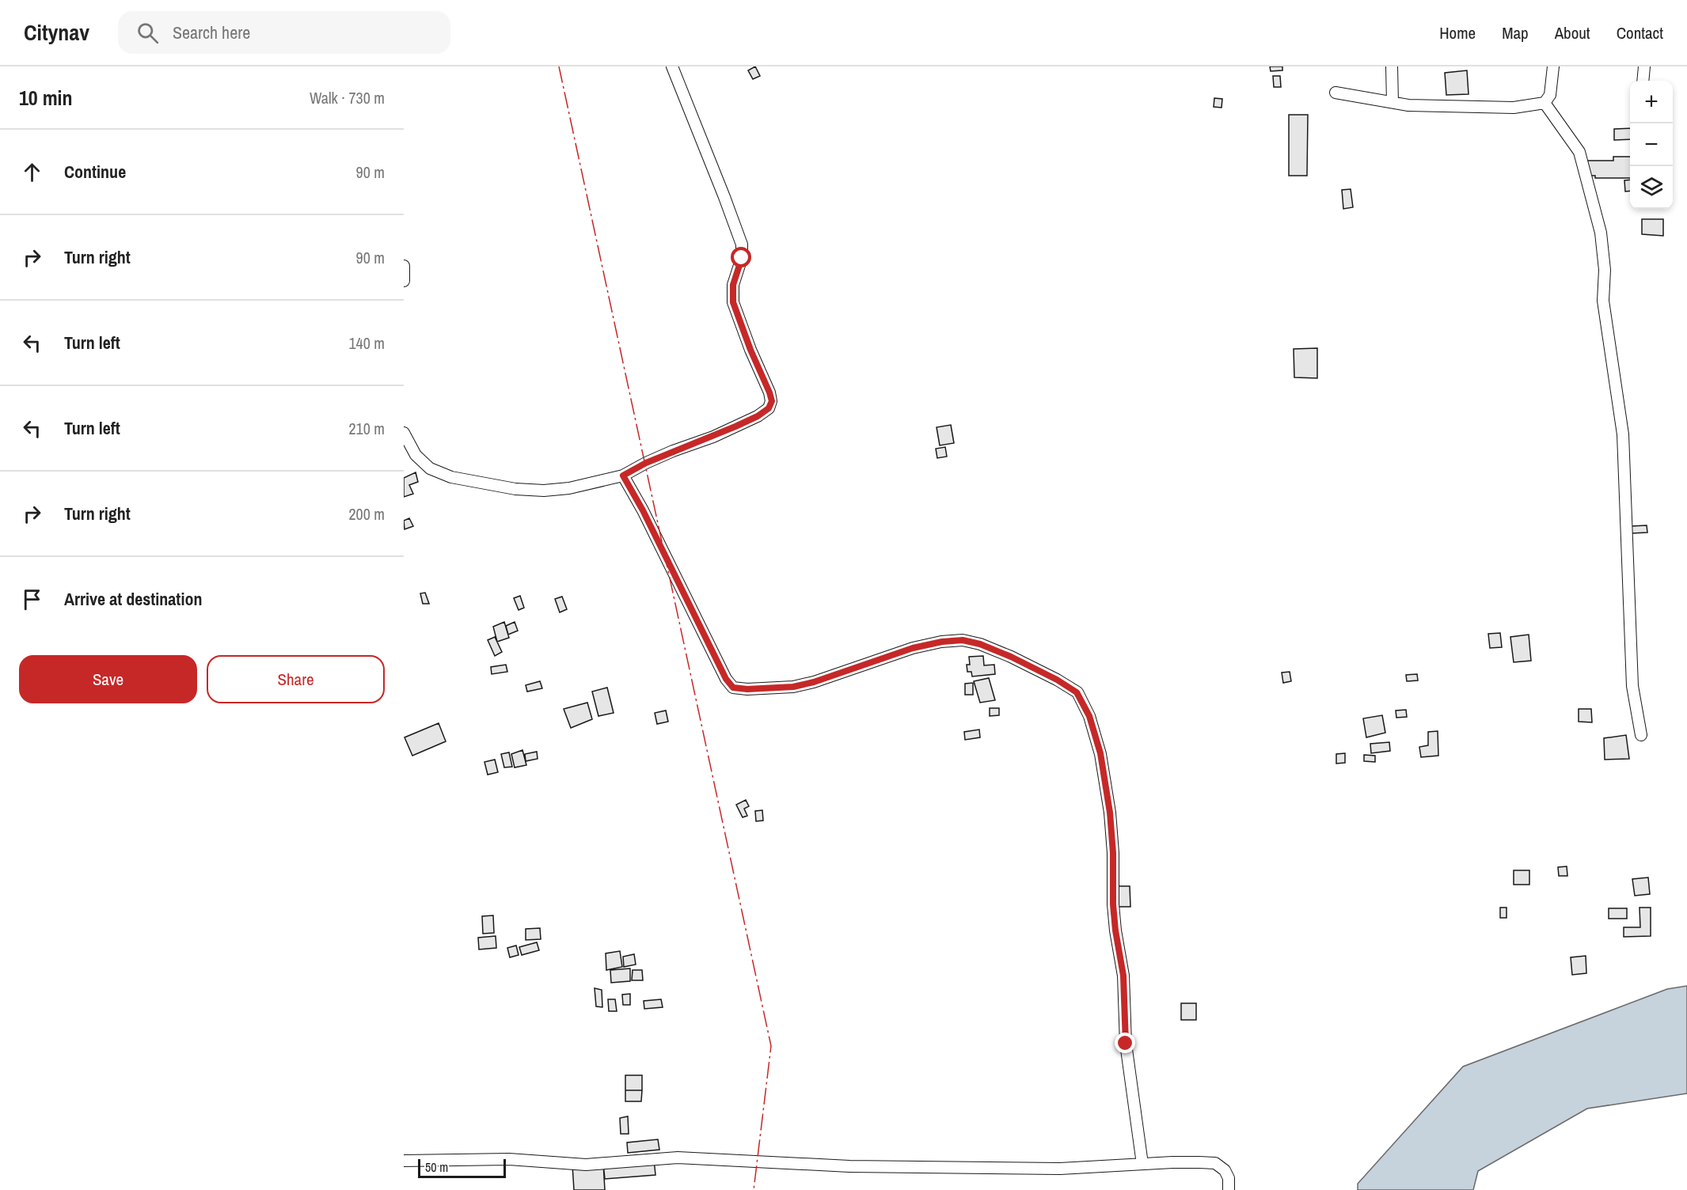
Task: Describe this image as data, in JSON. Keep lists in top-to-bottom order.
{
  "scale_bar": "50 m",
  "page": {
    "header": "Citynav",
    "search": "Search here",
    "nav": [
      "Home",
      "Map",
      "About",
      "Contact"
    ],
    "heading": ["10 min", "Walk · 730 m"],
    "map_buttons": ["+", "−"],
    "list": [
      ["Continue", "90 m"],
      ["Turn right", "90 m"],
      ["Turn left", "140 m"],
      ["Turn left", "210 m"],
      ["Turn right", "200 m"],
      "Arrive at destination"
    ],
    "buttons": ["Save", "Share"],
    "scale": "50 m"
  }
}
